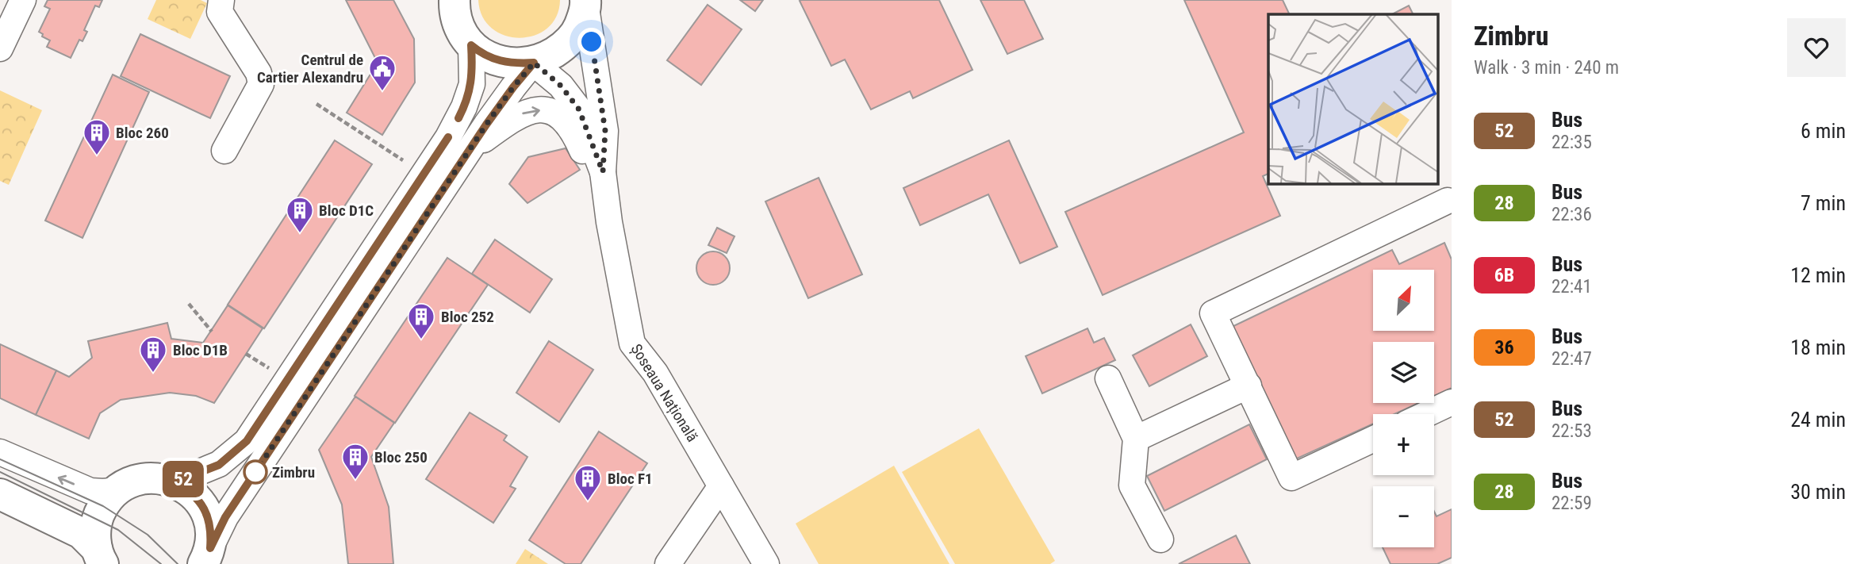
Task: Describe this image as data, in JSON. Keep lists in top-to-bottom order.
{
  "streets": {
    "street": ["Șoseaua Națională"]
  },
  "places": {
    "public building": ["Centrul de Cartier Alexandru"],
    "building": [
      "Bloc 260",
      "Bloc D1C",
      "Bloc 252",
      "Bloc D1B",
      "Bloc 250",
      "Bloc F1"
    ],
    "other": ["Zimbru"]
  },
  "lines": ["bus line 52"],
  "north": "top right",
  "page": {
    "on_map": "52",
    "heading": ["Zimbru", "Walk · 3 min · 240 m"],
    "list": [
      {
        "mark": "52",
        "name": "Bus",
        "note": "22:35",
        "value": "6 min"
      },
      {
        "mark": "28",
        "name": "Bus",
        "note": "22:36",
        "value": "7 min"
      },
      {
        "mark": "6B",
        "name": "Bus",
        "note": "22:41",
        "value": "12 min"
      },
      {
        "mark": "36",
        "name": "Bus",
        "note": "22:47",
        "value": "18 min"
      },
      {
        "mark": "52",
        "name": "Bus",
        "note": "22:53",
        "value": "24 min"
      },
      {
        "mark": "28",
        "name": "Bus",
        "note": "22:59",
        "value": "30 min"
      }
    ],
    "map_buttons": ["+", "−"]
  }
}
